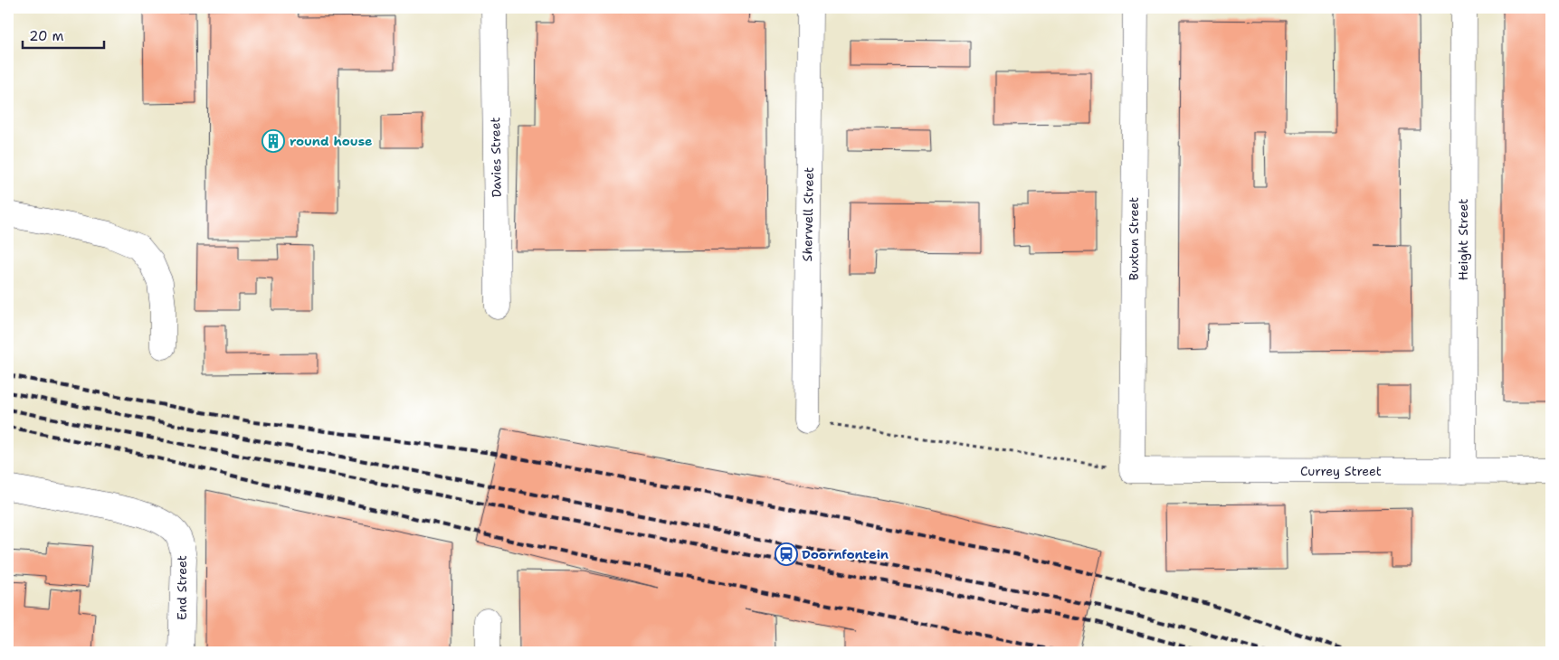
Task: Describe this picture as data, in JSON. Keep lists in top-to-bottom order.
{
  "streets": {
    "street": [
      "Davies Street",
      "Sherwell Street",
      "Buxton Street",
      "Height Street",
      "Currey Street",
      "End Street"
    ]
  },
  "crossings": [
    ["Buxton Street", "Currey Street"],
    ["Height Street", "Currey Street"]
  ],
  "places": {
    "building": ["round house"],
    "station": ["Doornfontein"]
  },
  "scale_bar": "20 m"
}
